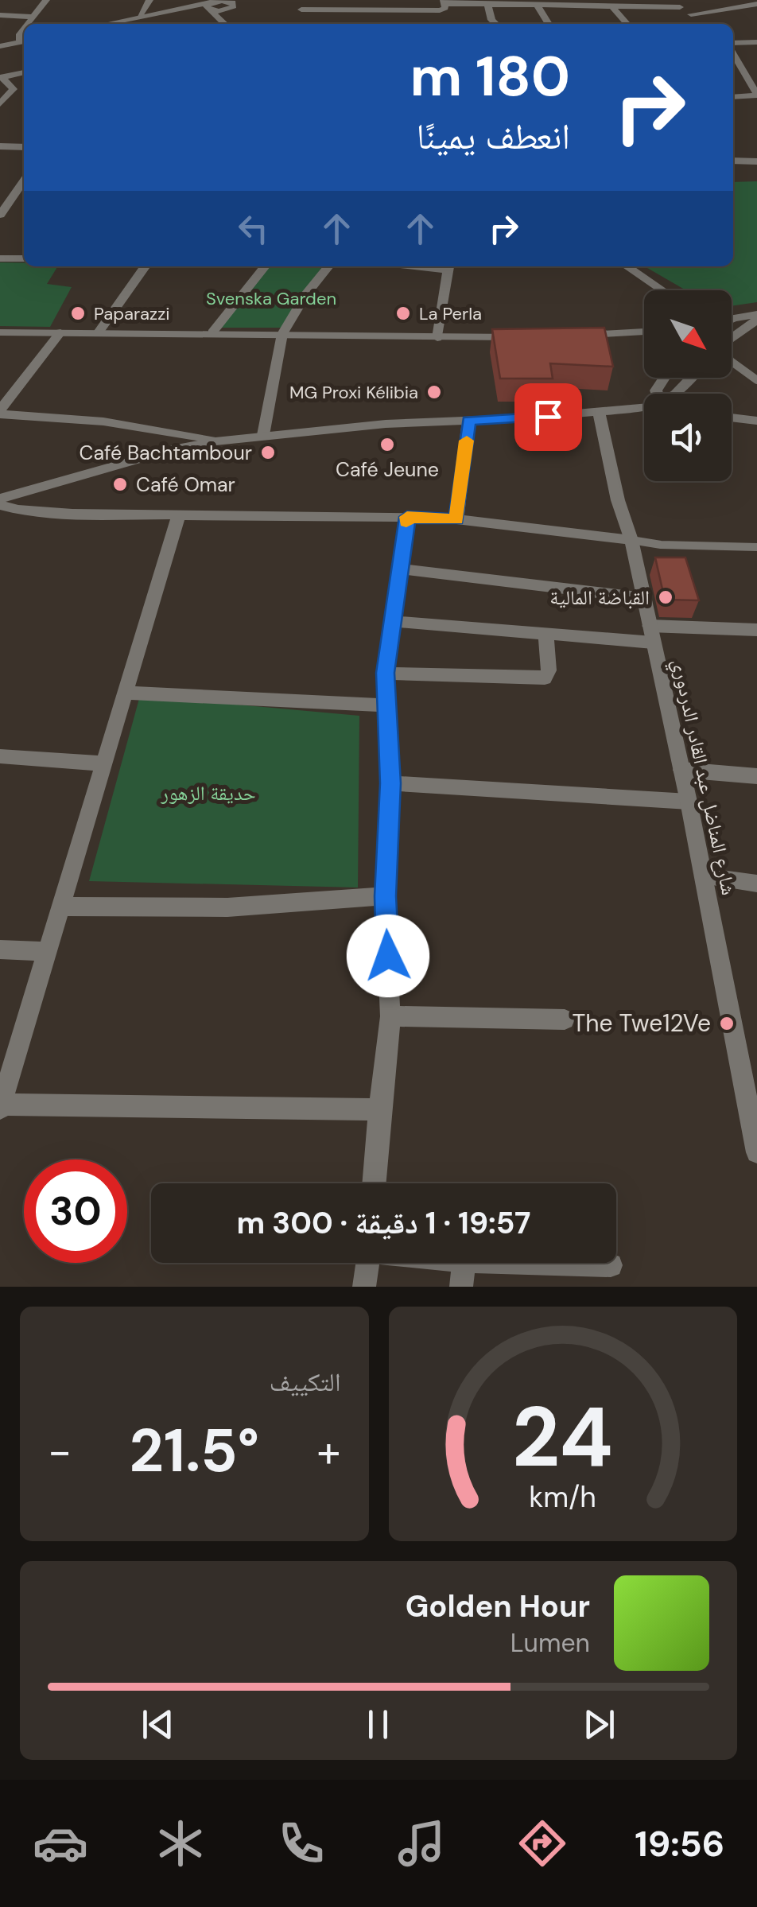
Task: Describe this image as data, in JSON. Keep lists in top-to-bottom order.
{
  "streets": {
    "street": ["شارع المناضل عبد القادر الدردوري"]
  },
  "parks": ["Svenska Garden", "حديقة الزهور"],
  "places": [
    "Paparazzi",
    "La Perla",
    "MG Proxi Kélibia",
    "Café Jeune",
    "Café Bachtambour",
    "Café Omar",
    "القباضة المالية",
    "The Twe12Ve"
  ],
  "north": "bottom right",
  "page": {
    "turn": ["180 m", "انعطف يمينًا"],
    "limit": "30",
    "trip": "19:57 · 1 دقيقة · 300 m",
    "tile": "التكييف",
    "heat": ["−", "21.5°", "+"],
    "song": ["Golden Hour", "Lumen"],
    "tabs": "19:56",
    "gauge": ["24", "km/h"]
  }
}
